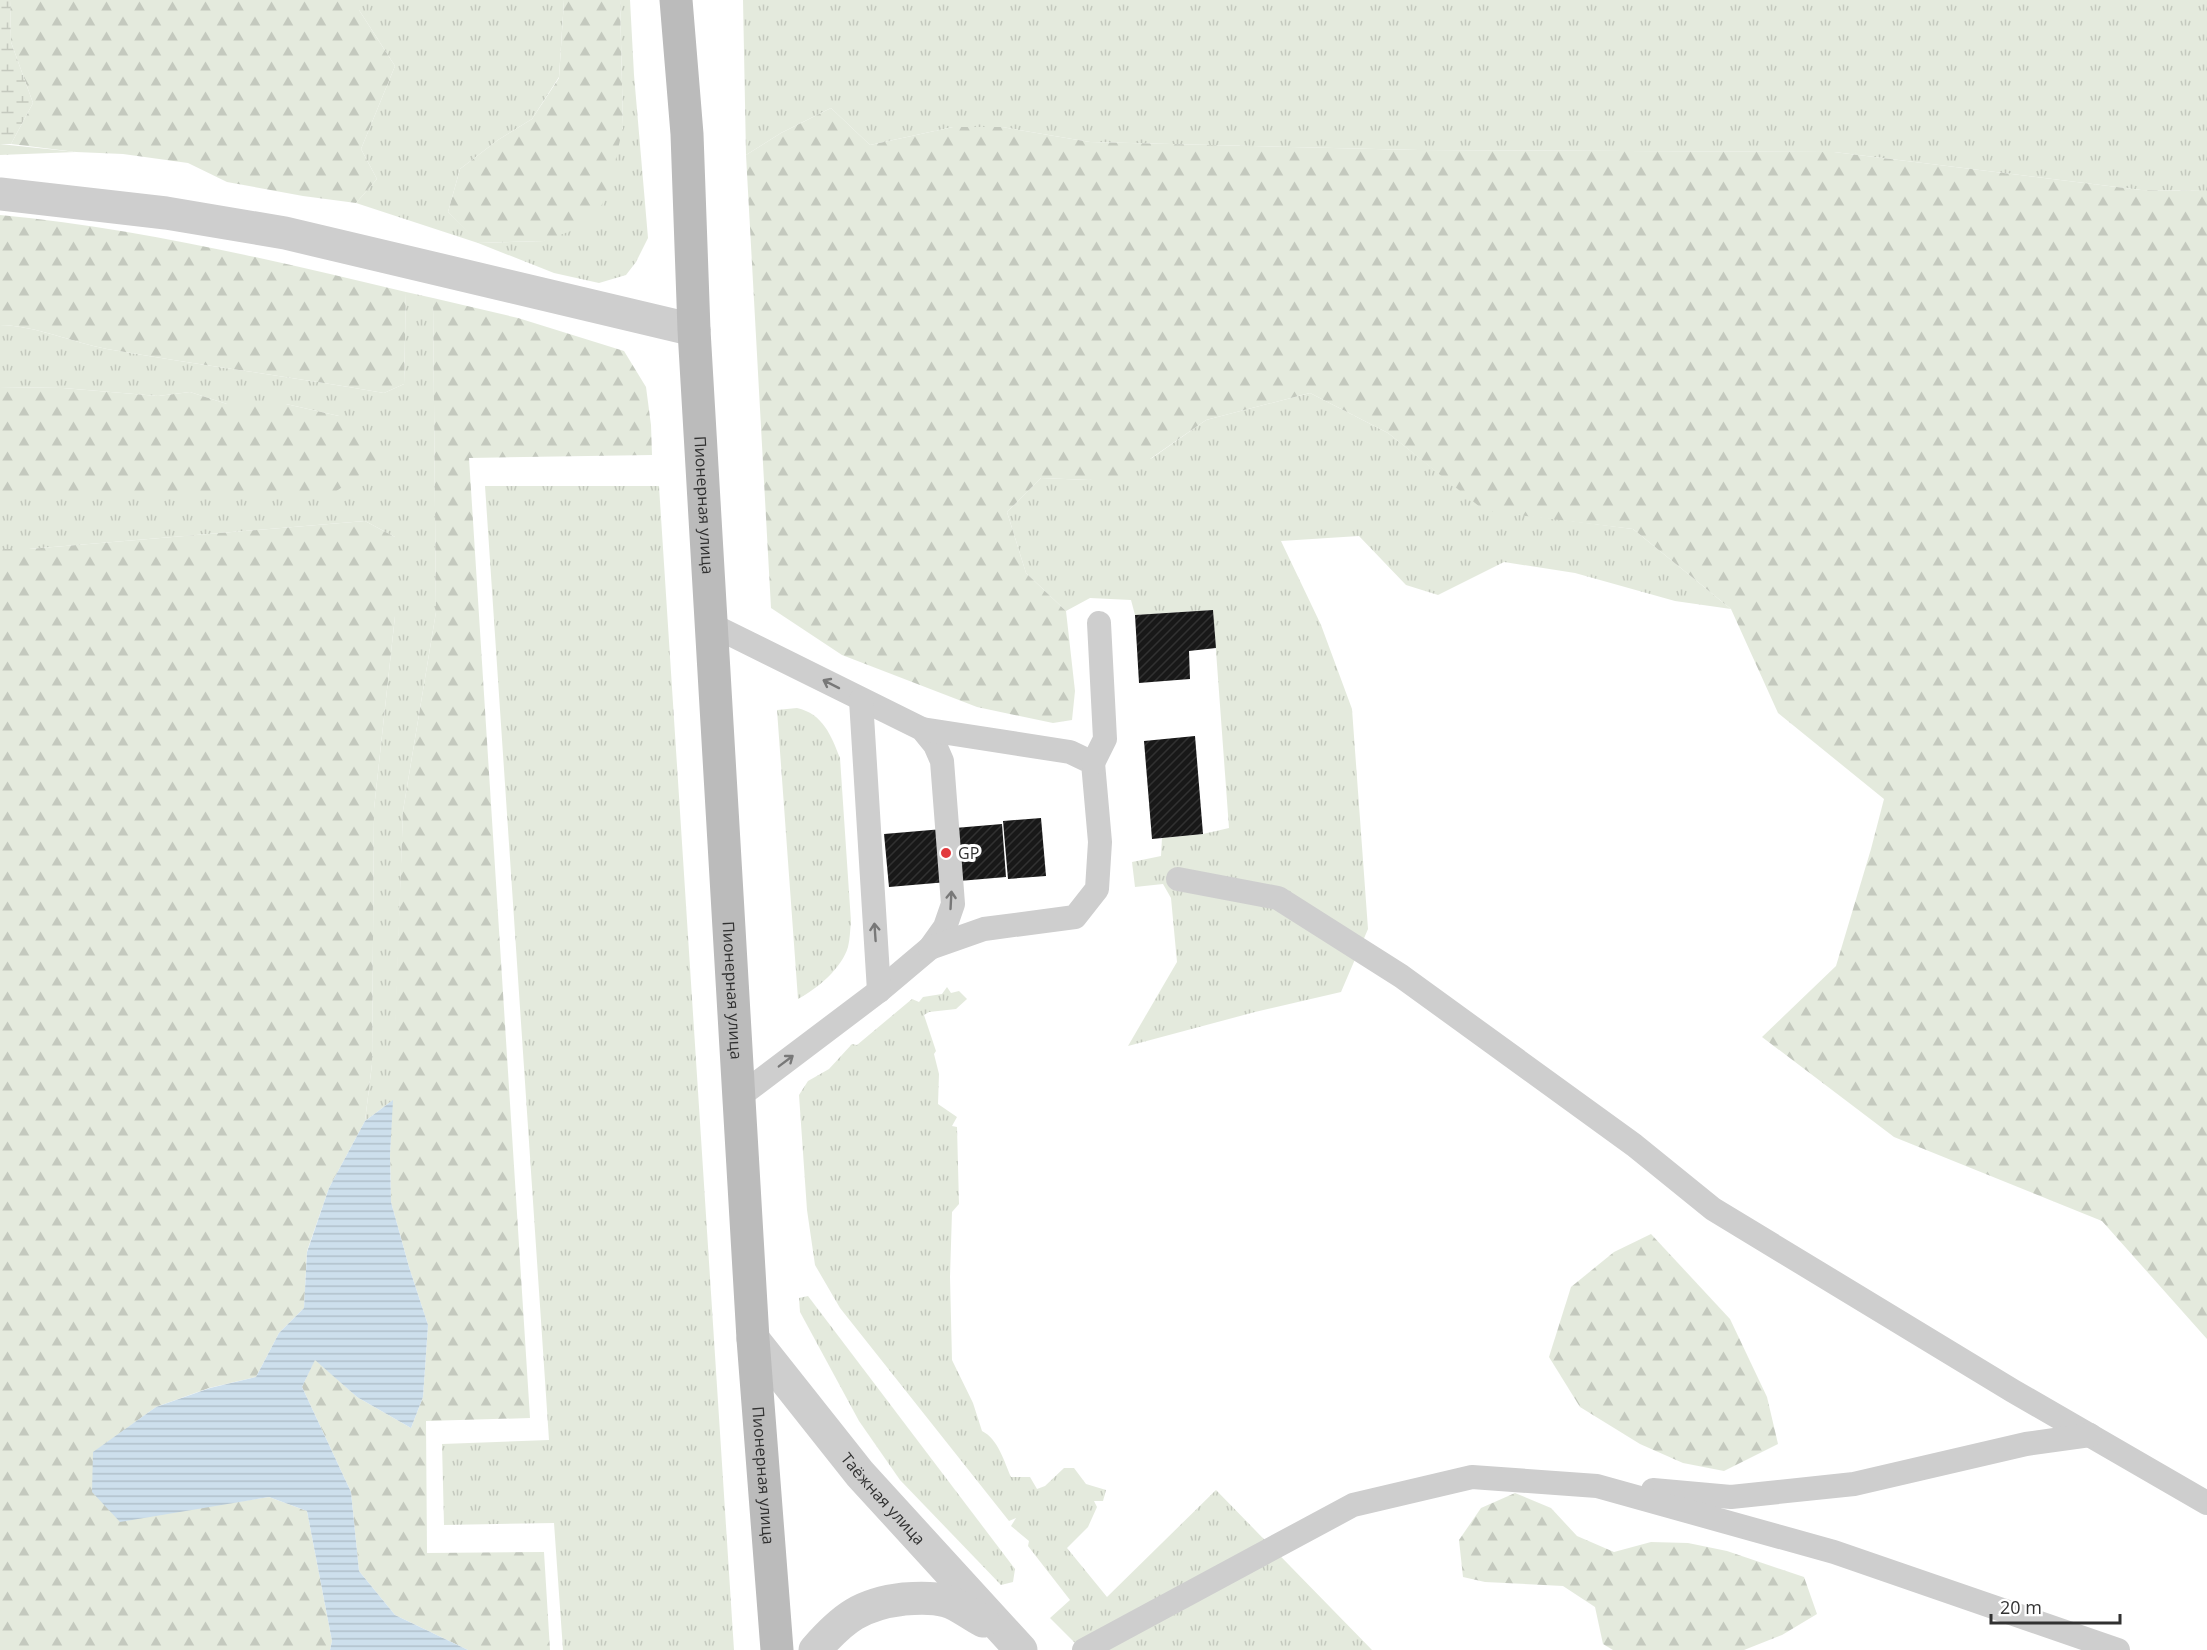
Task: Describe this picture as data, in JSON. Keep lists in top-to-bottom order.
{
  "streets": {
    "street": ["Пионерная улица", "Таёжная улица"]
  },
  "crossings": [
    ["Пионерная улица", "Таёжная улица"]
  ],
  "places": ["GP"],
  "scale_bar": "20 m"
}
